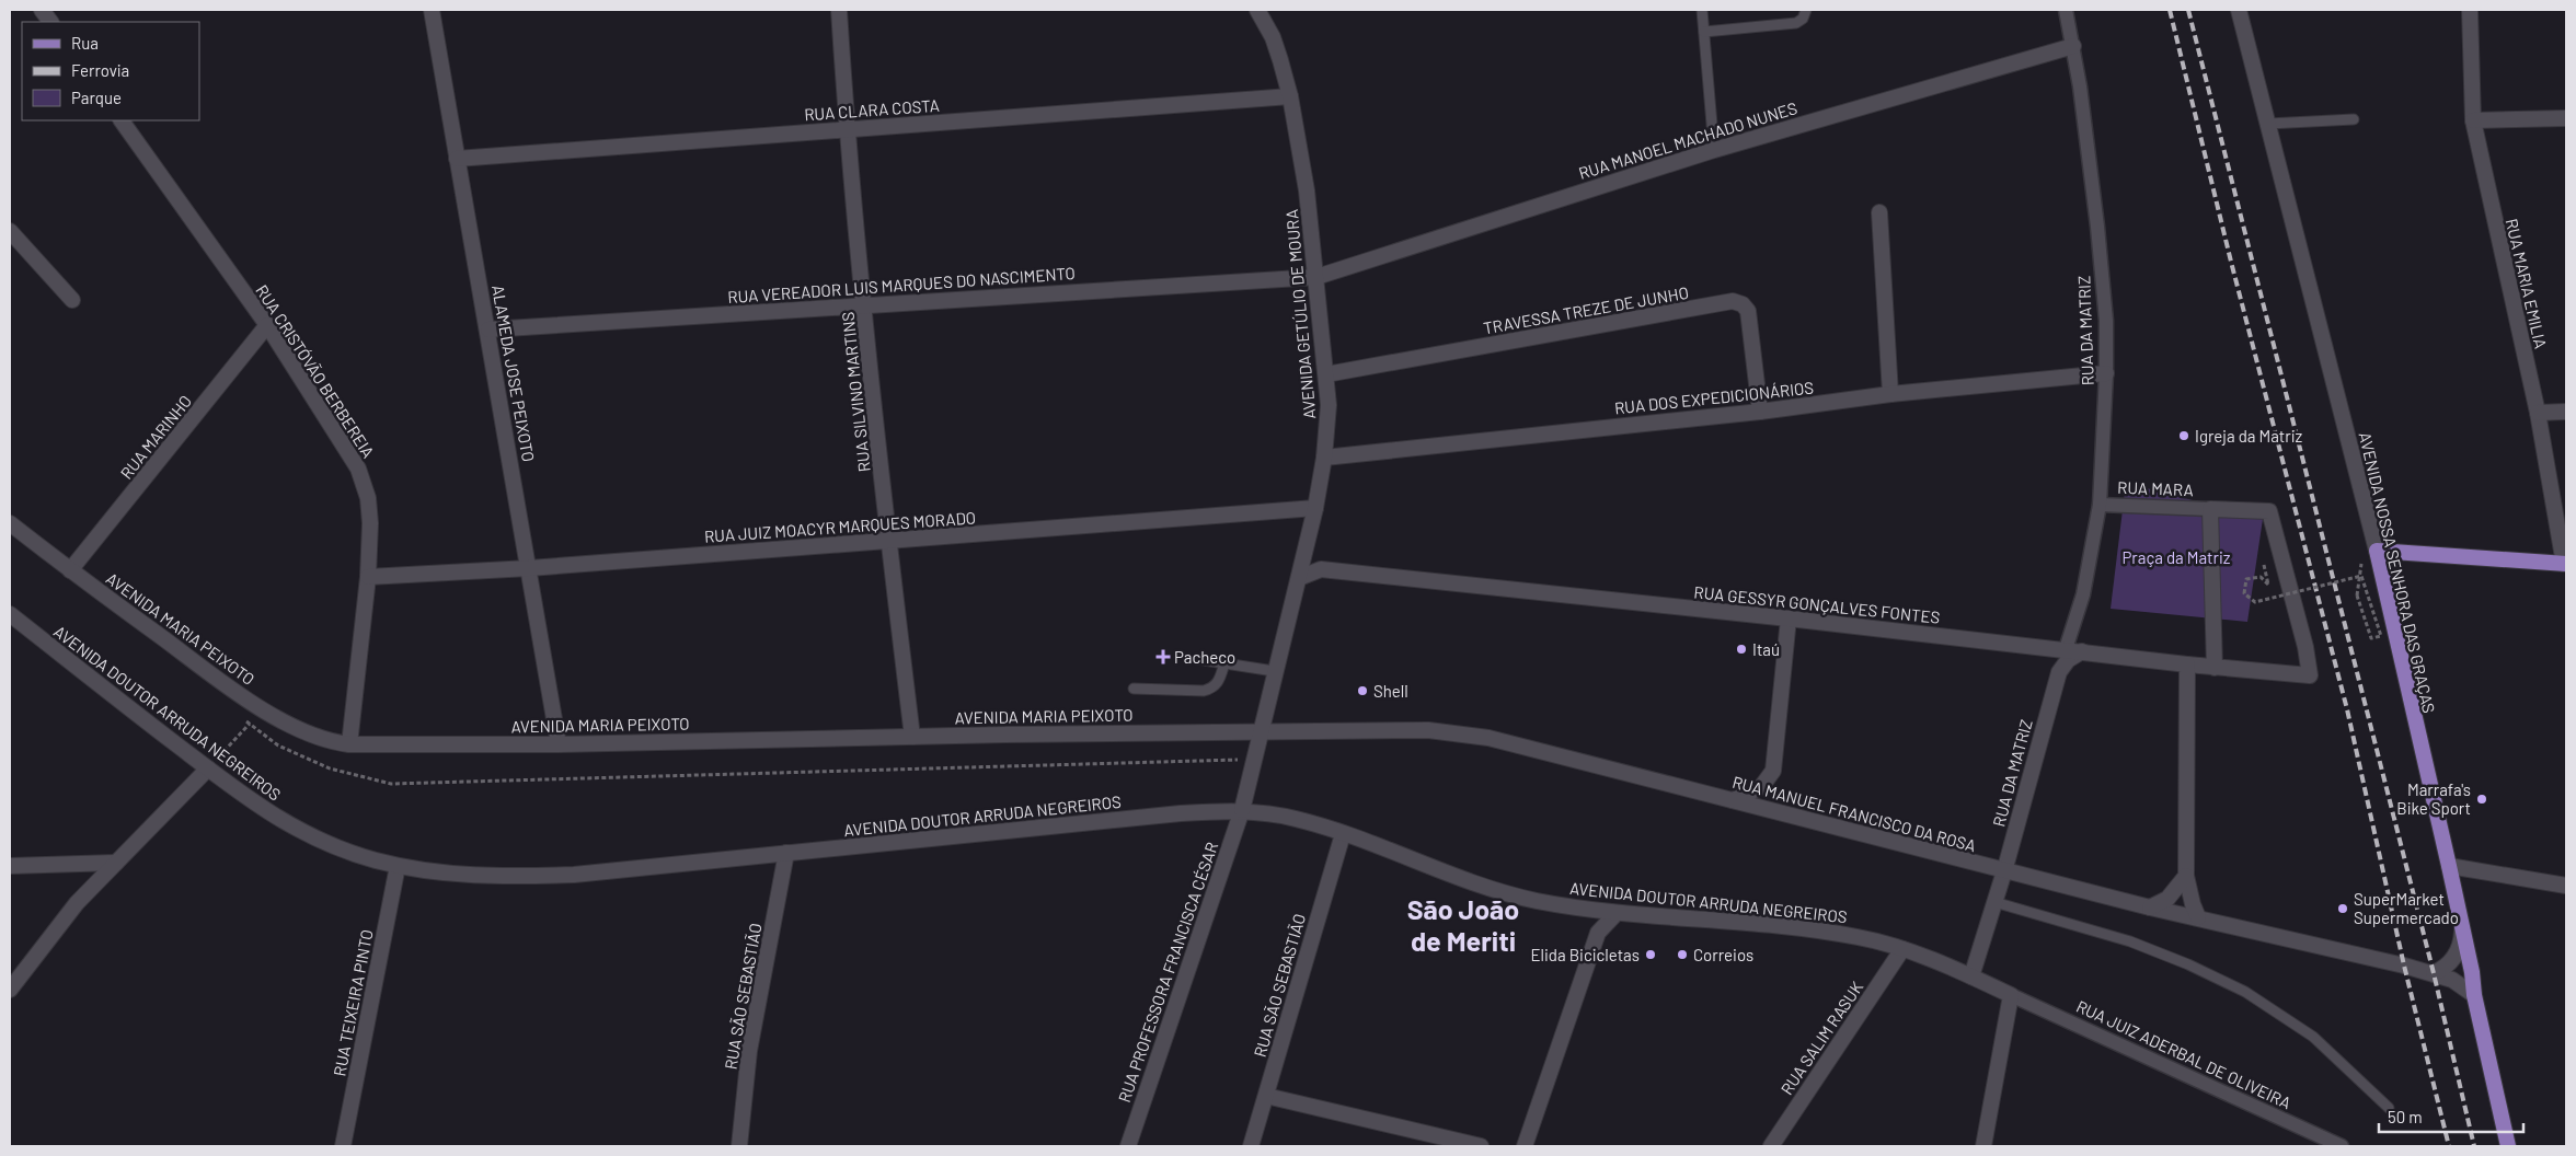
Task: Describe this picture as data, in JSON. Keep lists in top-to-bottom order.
{
  "streets": {
    "main road": ["AVENIDA NOSSA SENHORA DAS GRAÇAS"],
    "street": [
      "RUA CLARA COSTA",
      "RUA MANOEL MACHADO NUNES",
      "RUA MARIA EMILIA",
      "RUA VEREADOR LUIS MARQUES DO NASCIMENTO",
      "TRAVESSA TREZE DE JUNHO",
      "AVENIDA GETÚLIO DE MOURA",
      "RUA DA MATRIZ",
      "RUA CRISTÓVÃO BERBEREIA",
      "ALAMEDA JOSE PEIXOTO",
      "RUA SILVINO MARTINS",
      "RUA DOS EXPEDICIONÁRIOS",
      "RUA MARINHO",
      "RUA MARA",
      "RUA JUIZ MOACYR MARQUES MORADO",
      "RUA GESSYR GONÇALVES FONTES",
      "AVENIDA MARIA PEIXOTO",
      "AVENIDA DOUTOR ARRUDA NEGREIROS",
      "RUA MANUEL FRANCISCO DA ROSA",
      "RUA PROFESSORA FRANCISCA CÉSAR",
      "RUA SÃO SEBASTIÃO",
      "RUA TEIXEIRA PINTO",
      "RUA SALIM RASUK",
      "RUA JUIZ ADERBAL DE OLIVEIRA"
    ]
  },
  "crossings": [
    ["RUA CLARA COSTA", "AVENIDA GETÚLIO DE MOURA"],
    ["RUA CLARA COSTA", "ALAMEDA JOSE PEIXOTO"],
    ["RUA CLARA COSTA", "RUA SILVINO MARTINS"],
    ["RUA MANOEL MACHADO NUNES", "RUA VEREADOR LUIS MARQUES DO NASCIMENTO"],
    ["RUA MANOEL MACHADO NUNES", "AVENIDA GETÚLIO DE MOURA"],
    ["RUA MANOEL MACHADO NUNES", "RUA DA MATRIZ"],
    ["RUA VEREADOR LUIS MARQUES DO NASCIMENTO", "AVENIDA GETÚLIO DE MOURA"],
    ["RUA VEREADOR LUIS MARQUES DO NASCIMENTO", "ALAMEDA JOSE PEIXOTO"],
    ["RUA VEREADOR LUIS MARQUES DO NASCIMENTO", "RUA SILVINO MARTINS"],
    ["TRAVESSA TREZE DE JUNHO", "AVENIDA GETÚLIO DE MOURA"],
    ["TRAVESSA TREZE DE JUNHO", "RUA DOS EXPEDICIONÁRIOS"],
    ["AVENIDA GETÚLIO DE MOURA", "RUA DOS EXPEDICIONÁRIOS"],
    ["AVENIDA GETÚLIO DE MOURA", "RUA JUIZ MOACYR MARQUES MORADO"],
    ["AVENIDA GETÚLIO DE MOURA", "RUA GESSYR GONÇALVES FONTES"],
    ["AVENIDA GETÚLIO DE MOURA", "AVENIDA MARIA PEIXOTO"],
    ["AVENIDA GETÚLIO DE MOURA", "AVENIDA DOUTOR ARRUDA NEGREIROS"],
    ["AVENIDA GETÚLIO DE MOURA", "RUA MANUEL FRANCISCO DA ROSA"],
    ["AVENIDA GETÚLIO DE MOURA", "RUA PROFESSORA FRANCISCA CÉSAR"],
    ["RUA DA MATRIZ", "RUA DOS EXPEDICIONÁRIOS"],
    ["RUA DA MATRIZ", "RUA MARA"],
    ["RUA DA MATRIZ", "RUA GESSYR GONÇALVES FONTES"],
    ["RUA DA MATRIZ", "AVENIDA DOUTOR ARRUDA NEGREIROS"],
    ["RUA DA MATRIZ", "RUA MANUEL FRANCISCO DA ROSA"],
    ["RUA CRISTÓVÃO BERBEREIA", "RUA MARINHO"],
    ["RUA CRISTÓVÃO BERBEREIA", "RUA JUIZ MOACYR MARQUES MORADO"],
    ["RUA CRISTÓVÃO BERBEREIA", "AVENIDA MARIA PEIXOTO"],
    ["ALAMEDA JOSE PEIXOTO", "RUA JUIZ MOACYR MARQUES MORADO"],
    ["ALAMEDA JOSE PEIXOTO", "AVENIDA MARIA PEIXOTO"],
    ["RUA SILVINO MARTINS", "RUA JUIZ MOACYR MARQUES MORADO"],
    ["RUA SILVINO MARTINS", "AVENIDA MARIA PEIXOTO"],
    ["RUA MARINHO", "AVENIDA MARIA PEIXOTO"],
    ["RUA MARA", "RUA GESSYR GONÇALVES FONTES"],
    ["AVENIDA NOSSA SENHORA DAS GRAÇAS", "RUA MANUEL FRANCISCO DA ROSA"],
    ["AVENIDA MARIA PEIXOTO", "RUA MANUEL FRANCISCO DA ROSA"],
    ["AVENIDA DOUTOR ARRUDA NEGREIROS", "RUA PROFESSORA FRANCISCA CÉSAR"],
    ["AVENIDA DOUTOR ARRUDA NEGREIROS", "RUA SÃO SEBASTIÃO"],
    ["AVENIDA DOUTOR ARRUDA NEGREIROS", "RUA TEIXEIRA PINTO"],
    ["AVENIDA DOUTOR ARRUDA NEGREIROS", "RUA SALIM RASUK"],
    ["AVENIDA DOUTOR ARRUDA NEGREIROS", "RUA JUIZ ADERBAL DE OLIVEIRA"]
  ],
  "districts": ["São João de Meriti"],
  "parks": ["Praça da Matriz"],
  "places": {
    "other": [
      "Igreja da Matriz",
      "Itaú",
      "Shell",
      "Marrafa's Bike Sport",
      "SuperMarket Supermercado",
      "Elida Bicicletas",
      "Correios"
    ],
    "health": ["Pacheco"]
  },
  "legend": ["Rua", "Ferrovia", "Parque"],
  "scale_bar": "50 m"
}
